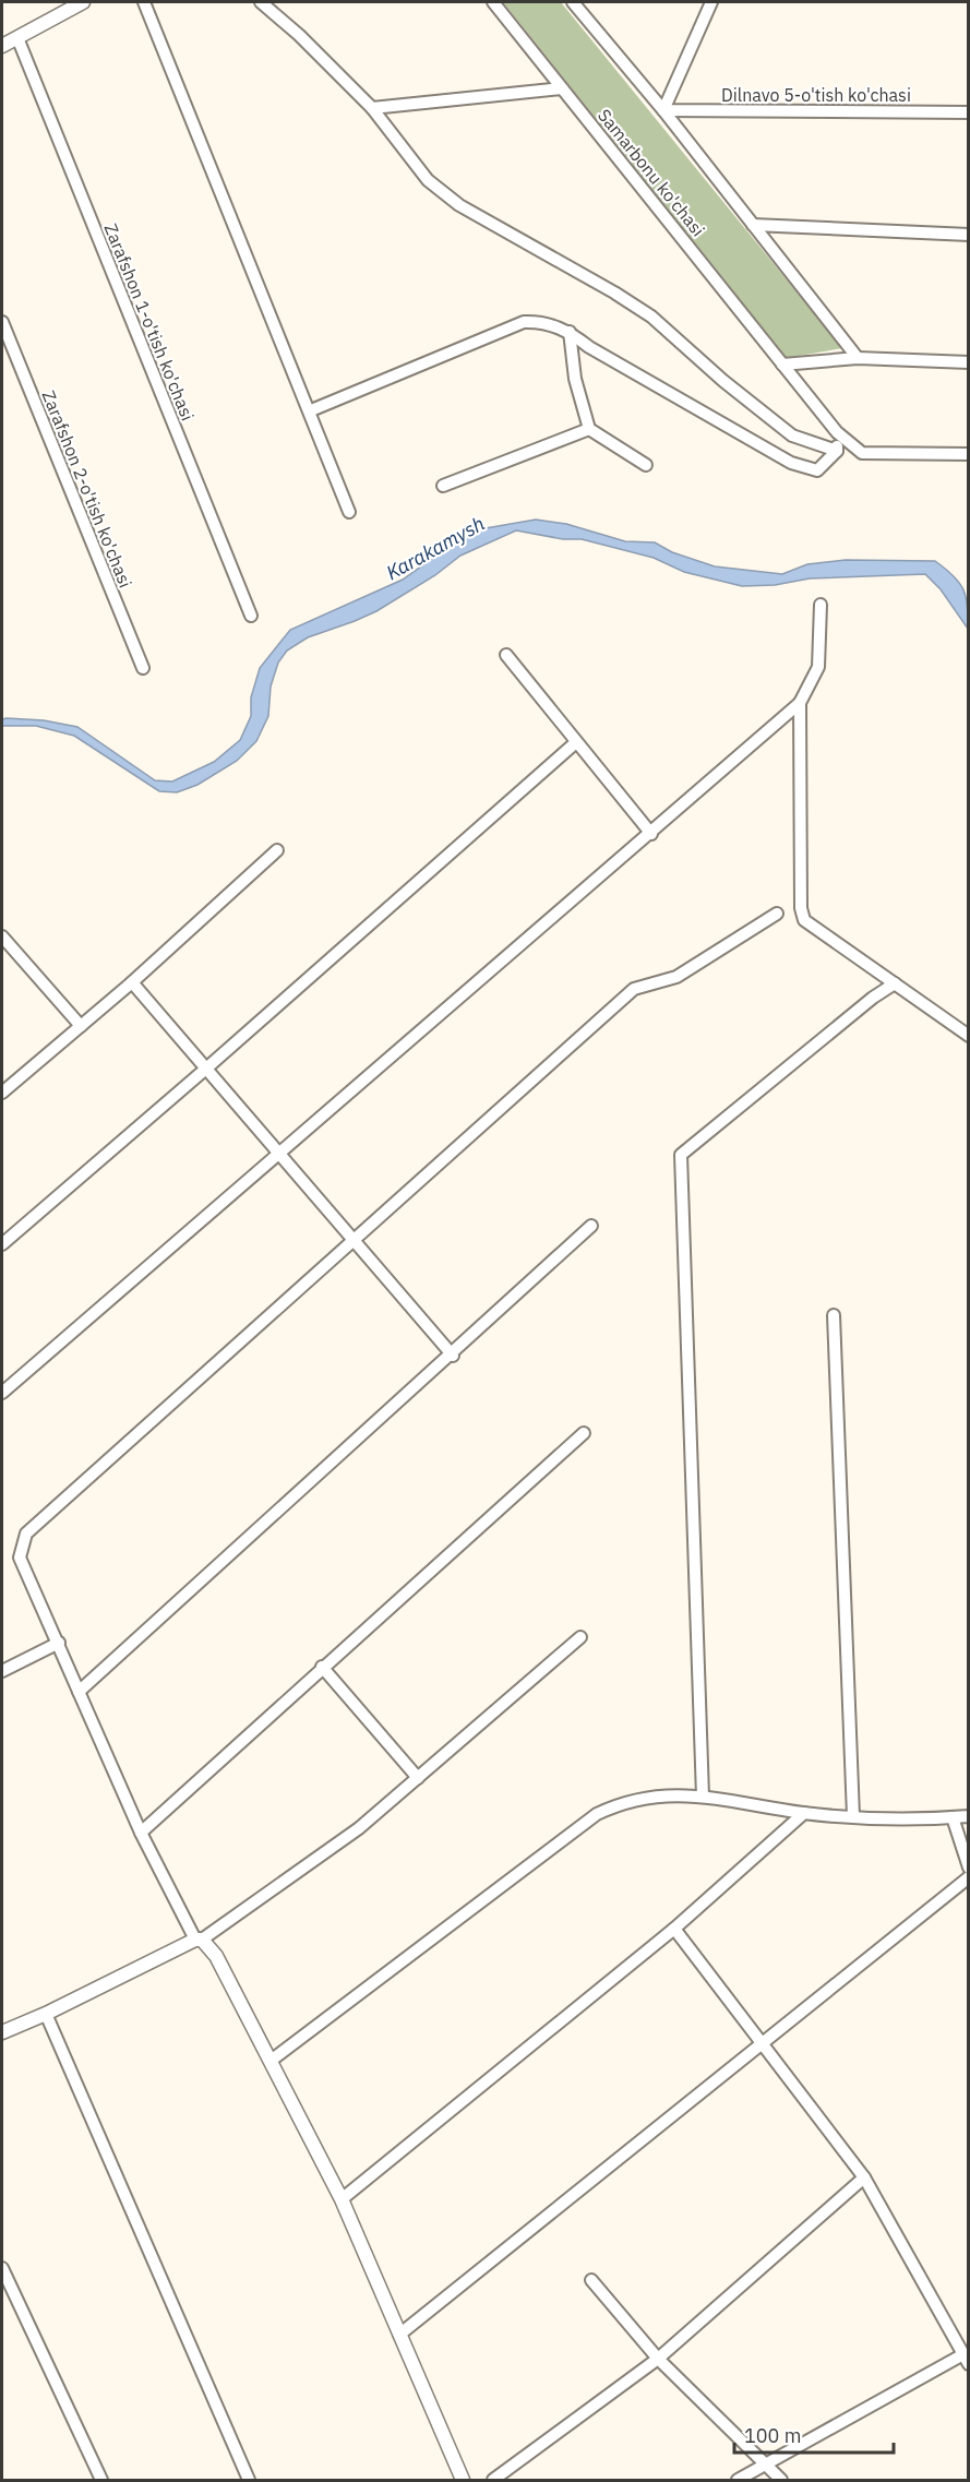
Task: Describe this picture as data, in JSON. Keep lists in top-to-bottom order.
{
  "streets": {
    "street": [
      "Dilnavo 5-o'tish ko'chasi",
      "Samarbonu ko'chasi",
      "Zarafshon 1-o'tish ko'chasi",
      "Zarafshon 2-o'tish ko'chasi"
    ]
  },
  "water": ["Karakamysh"],
  "scale_bar": "100 m"
}
